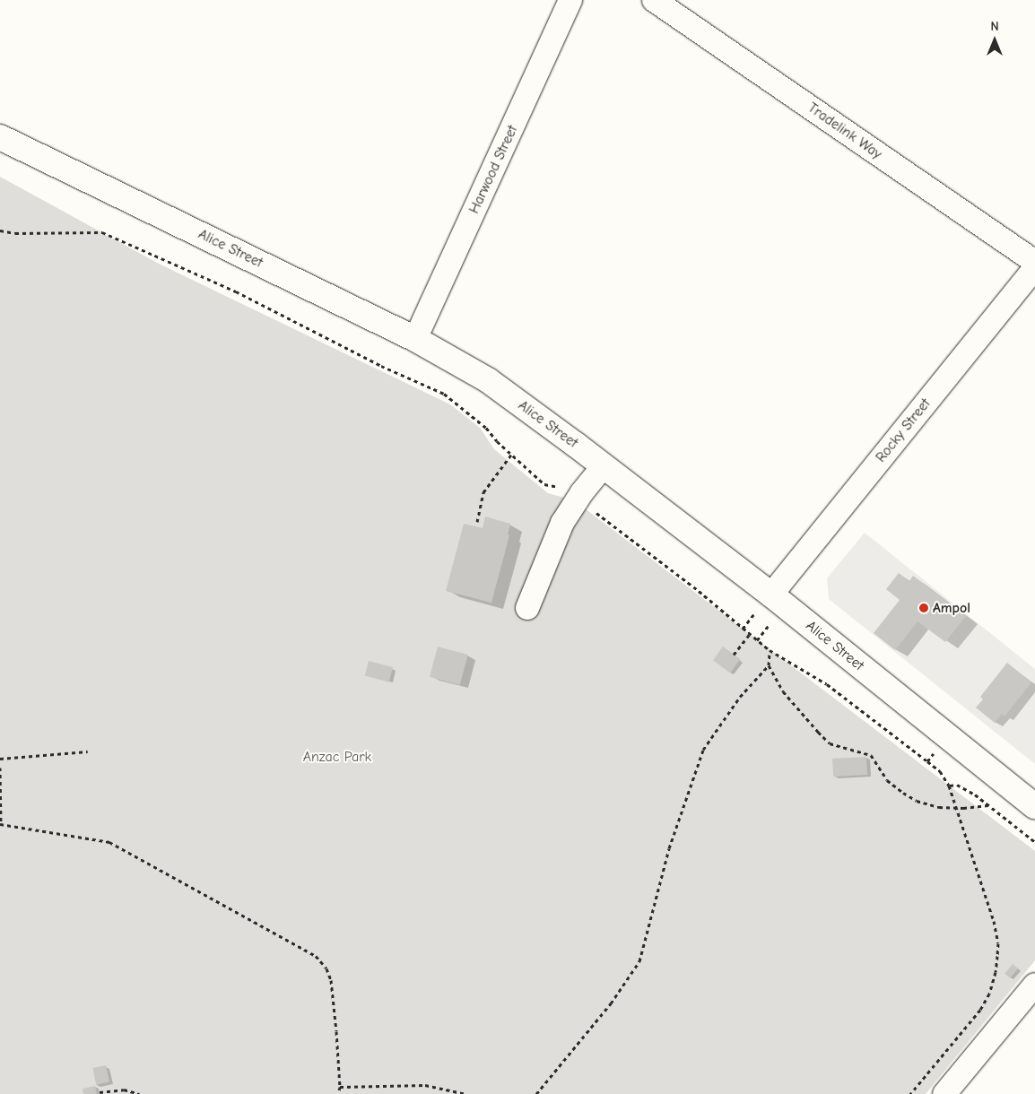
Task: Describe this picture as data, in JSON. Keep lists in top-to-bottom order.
{
  "streets": {
    "main road": ["Alice Street"],
    "street": ["Tradelink Way", "Harwood Street", "Rocky Street"]
  },
  "crossings": [
    ["Harwood Street", "Alice Street"],
    ["Alice Street", "Rocky Street"]
  ],
  "parks": ["Anzac Park"],
  "places": ["Ampol"],
  "north": "top"
}
